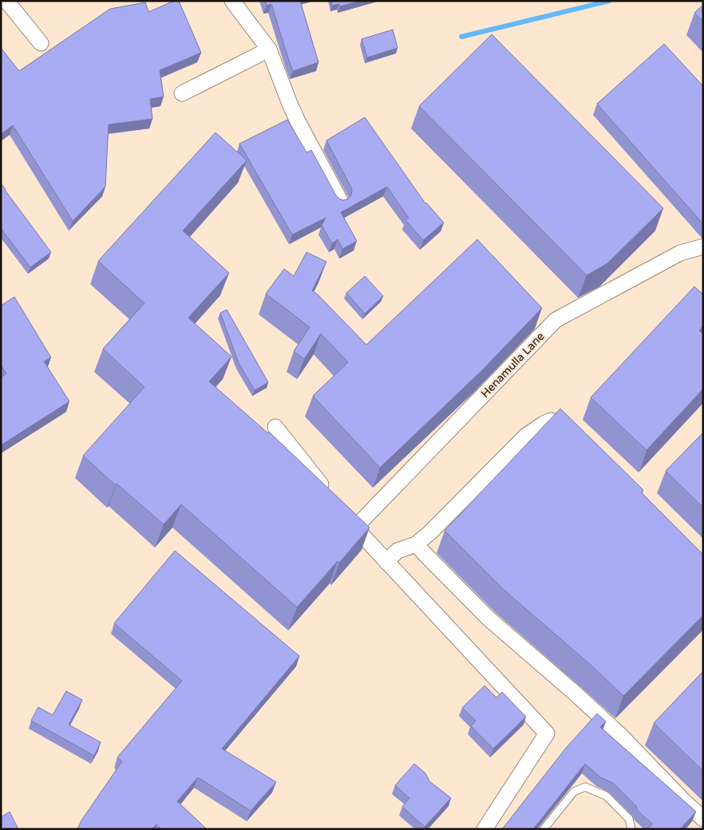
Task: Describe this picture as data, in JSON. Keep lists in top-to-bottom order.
{
  "streets": {
    "street": ["Henamulla Lane"]
  }
}
